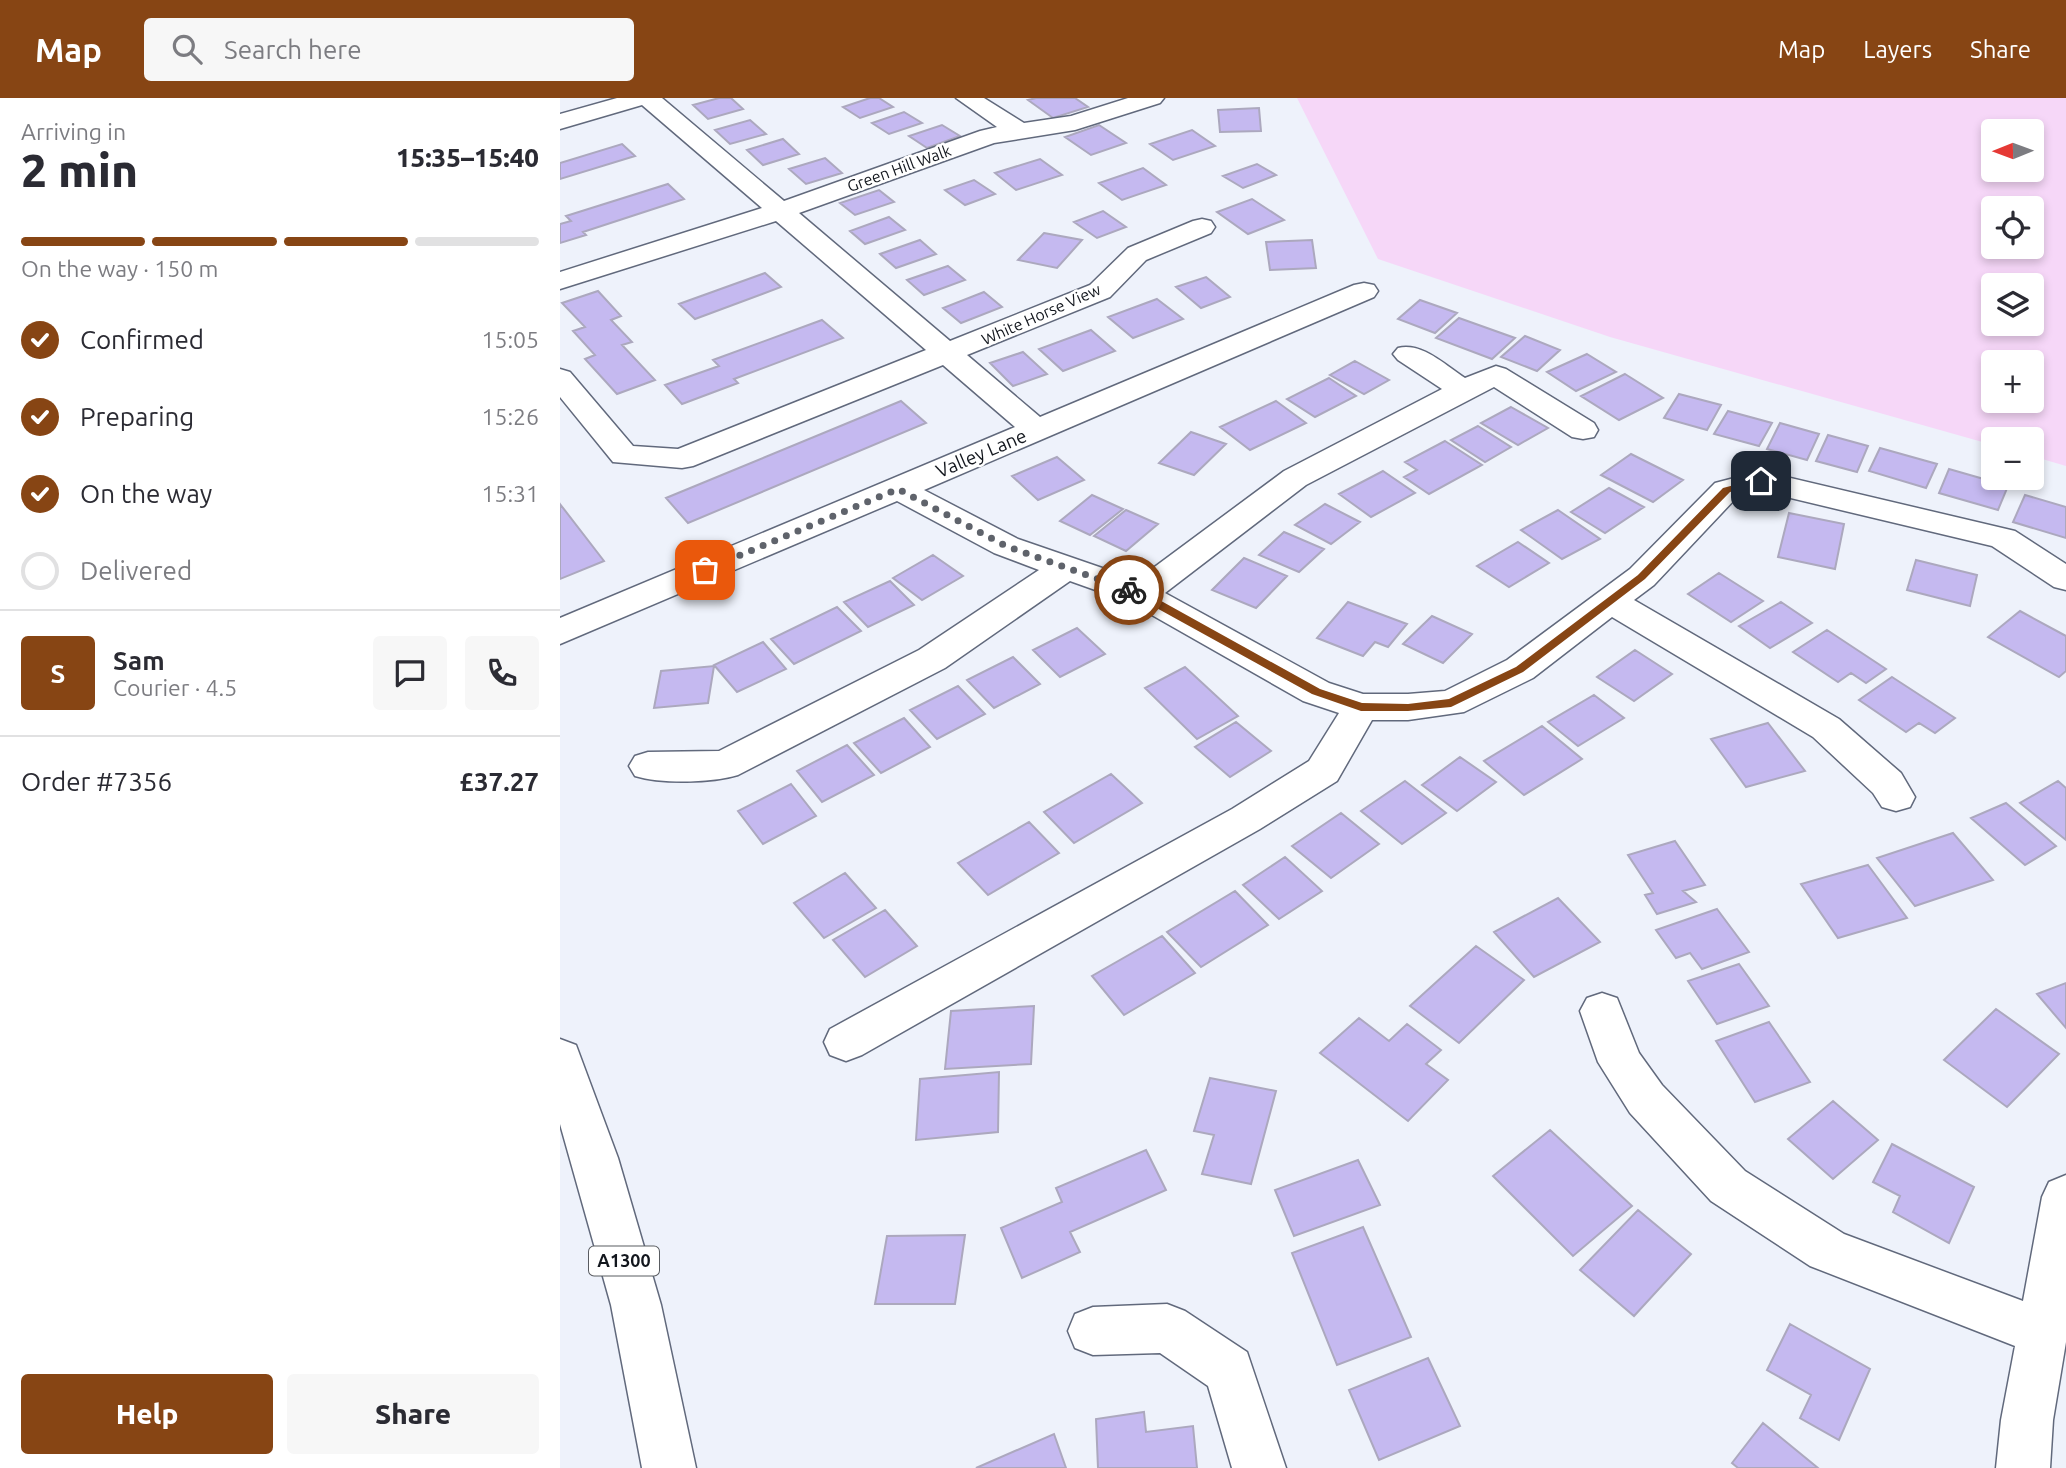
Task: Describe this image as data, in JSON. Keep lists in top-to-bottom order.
{
  "streets": {
    "street": [
      "Green Hill Walk",
      "White Horse View",
      "Valley Lane",
      "A1300"
    ]
  },
  "north": "left",
  "page": {
    "header": "Map",
    "search": "Search here",
    "nav": ["Map", "Layers", "Share"],
    "heading": ["2 min", "Arriving in", "15:35–15:40"],
    "panel": [
      "Sam",
      "Courier · 4.5",
      "Order #7356",
      "£37.27"
    ],
    "map_buttons": ["+", "−"],
    "bar": "On the way · 150 m",
    "list": [
      ["Confirmed", "15:05"],
      ["Preparing", "15:26"],
      ["On the way", "15:31"],
      "Delivered"
    ],
    "round": "S",
    "buttons": ["Help", "Share"]
  }
}
